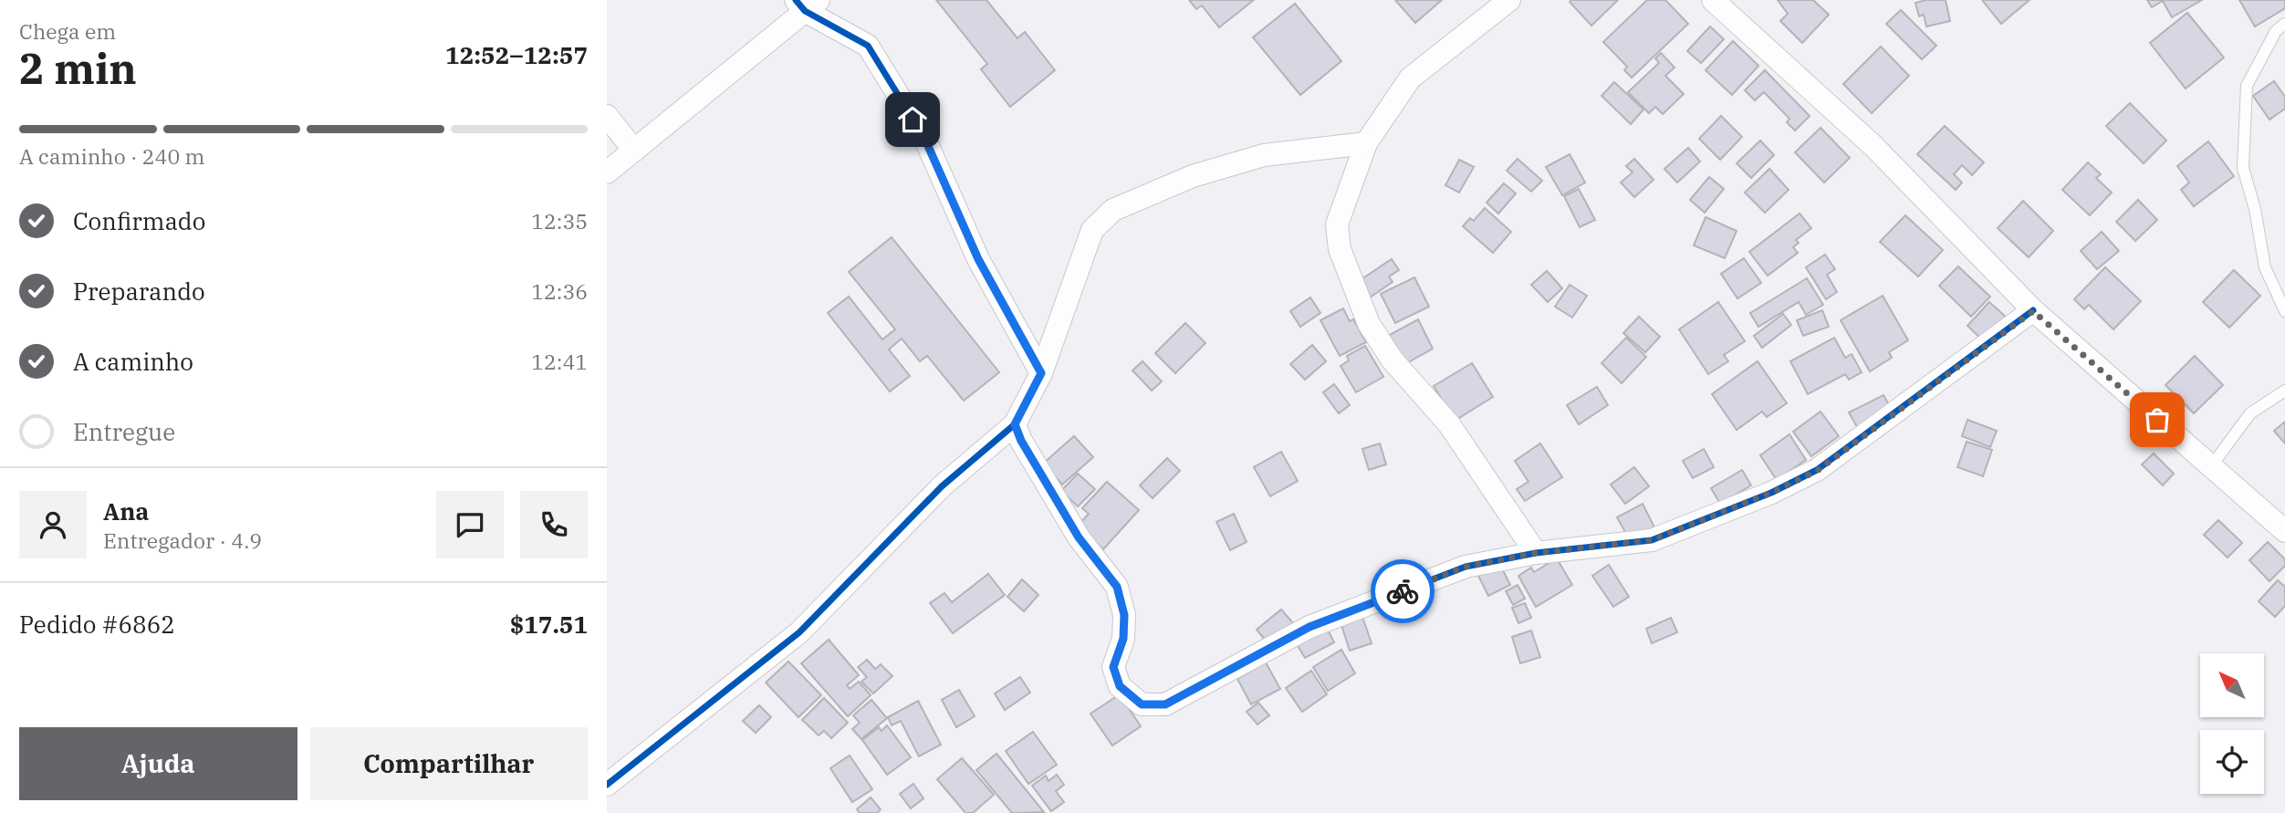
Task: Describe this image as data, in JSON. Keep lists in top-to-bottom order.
{
  "north": "top left",
  "page": {
    "heading": ["2 min", "Chega em", "12:52–12:57"],
    "panel": [
      "Ana",
      "Entregador · 4.9",
      "Pedido #6862",
      "$17.51"
    ],
    "bar": "A caminho · 240 m",
    "list": [
      ["Confirmado", "12:35"],
      ["Preparando", "12:36"],
      ["A caminho", "12:41"],
      "Entregue"
    ],
    "buttons": ["Ajuda", "Compartilhar"]
  }
}
